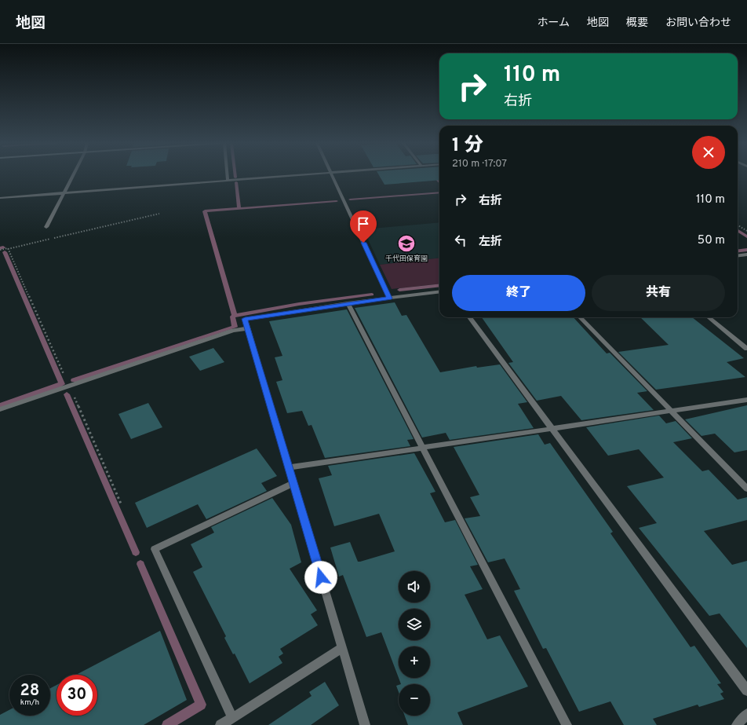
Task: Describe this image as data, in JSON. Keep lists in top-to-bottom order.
{
  "places": {
    "school or university": ["千代田保育園"]
  },
  "page": {
    "header": "地図",
    "nav": [
      "ホーム",
      "地図",
      "概要",
      "お問い合わせ"
    ],
    "turn": ["110 m", "右折"],
    "heading": ["1 分", "210 m · 17:07"],
    "list": [
      {
        "name": "右折",
        "value": "110 m"
      },
      {
        "name": "左折",
        "value": "50 m"
      }
    ],
    "buttons": ["終了", "共有"],
    "map_buttons": ["+", "−"],
    "speed": "28 km/h",
    "limit": "30"
  }
}
